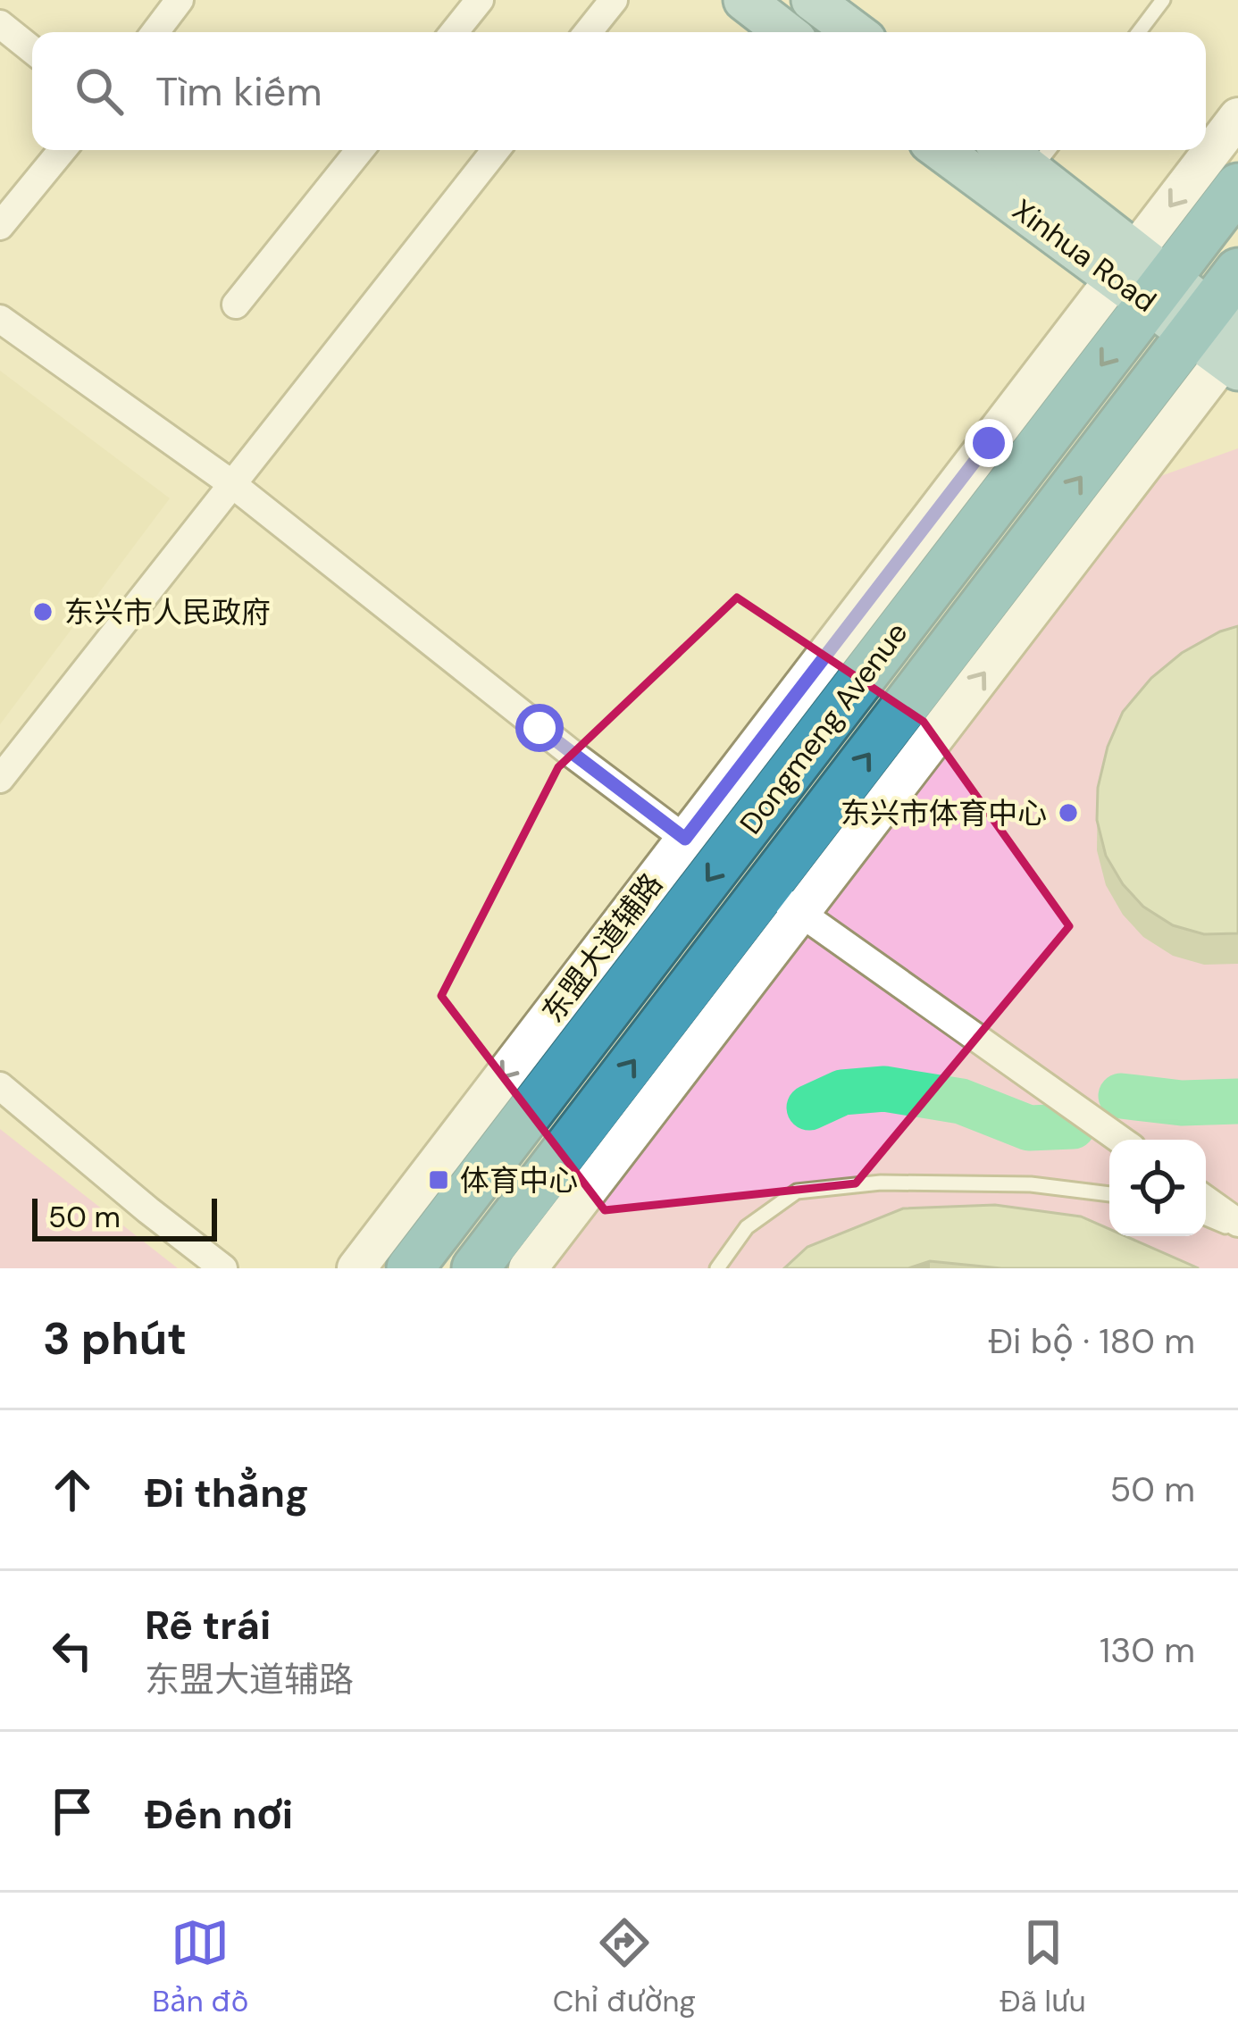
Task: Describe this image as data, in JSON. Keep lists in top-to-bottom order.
{
  "streets": {
    "highway": ["Dongmeng Avenue"],
    "main road": ["Xinhua Road"],
    "street": ["东盟大道辅路"]
  },
  "crossings": [
    ["Xinhua Road", "Dongmeng Avenue"],
    ["Xinhua Road", "东盟大道辅路"],
    ["Dongmeng Avenue", "东盟大道辅路"]
  ],
  "places": {
    "other": ["东兴市人民政府", "东兴市体育中心"],
    "transit": ["体育中心"]
  },
  "scale_bar": "50 m",
  "page": {
    "search": "Tìm kiếm",
    "scale": "50 m",
    "heading": ["3 phút", "Đi bộ · 180 m"],
    "list": [
      ["Đi thẳng", "50 m"],
      ["Rẽ trái", "东盟大道辅路", "130 m"],
      "Đến nơi"
    ],
    "nav": ["Bản đồ", "Chỉ đường", "Đã lưu"]
  }
}
